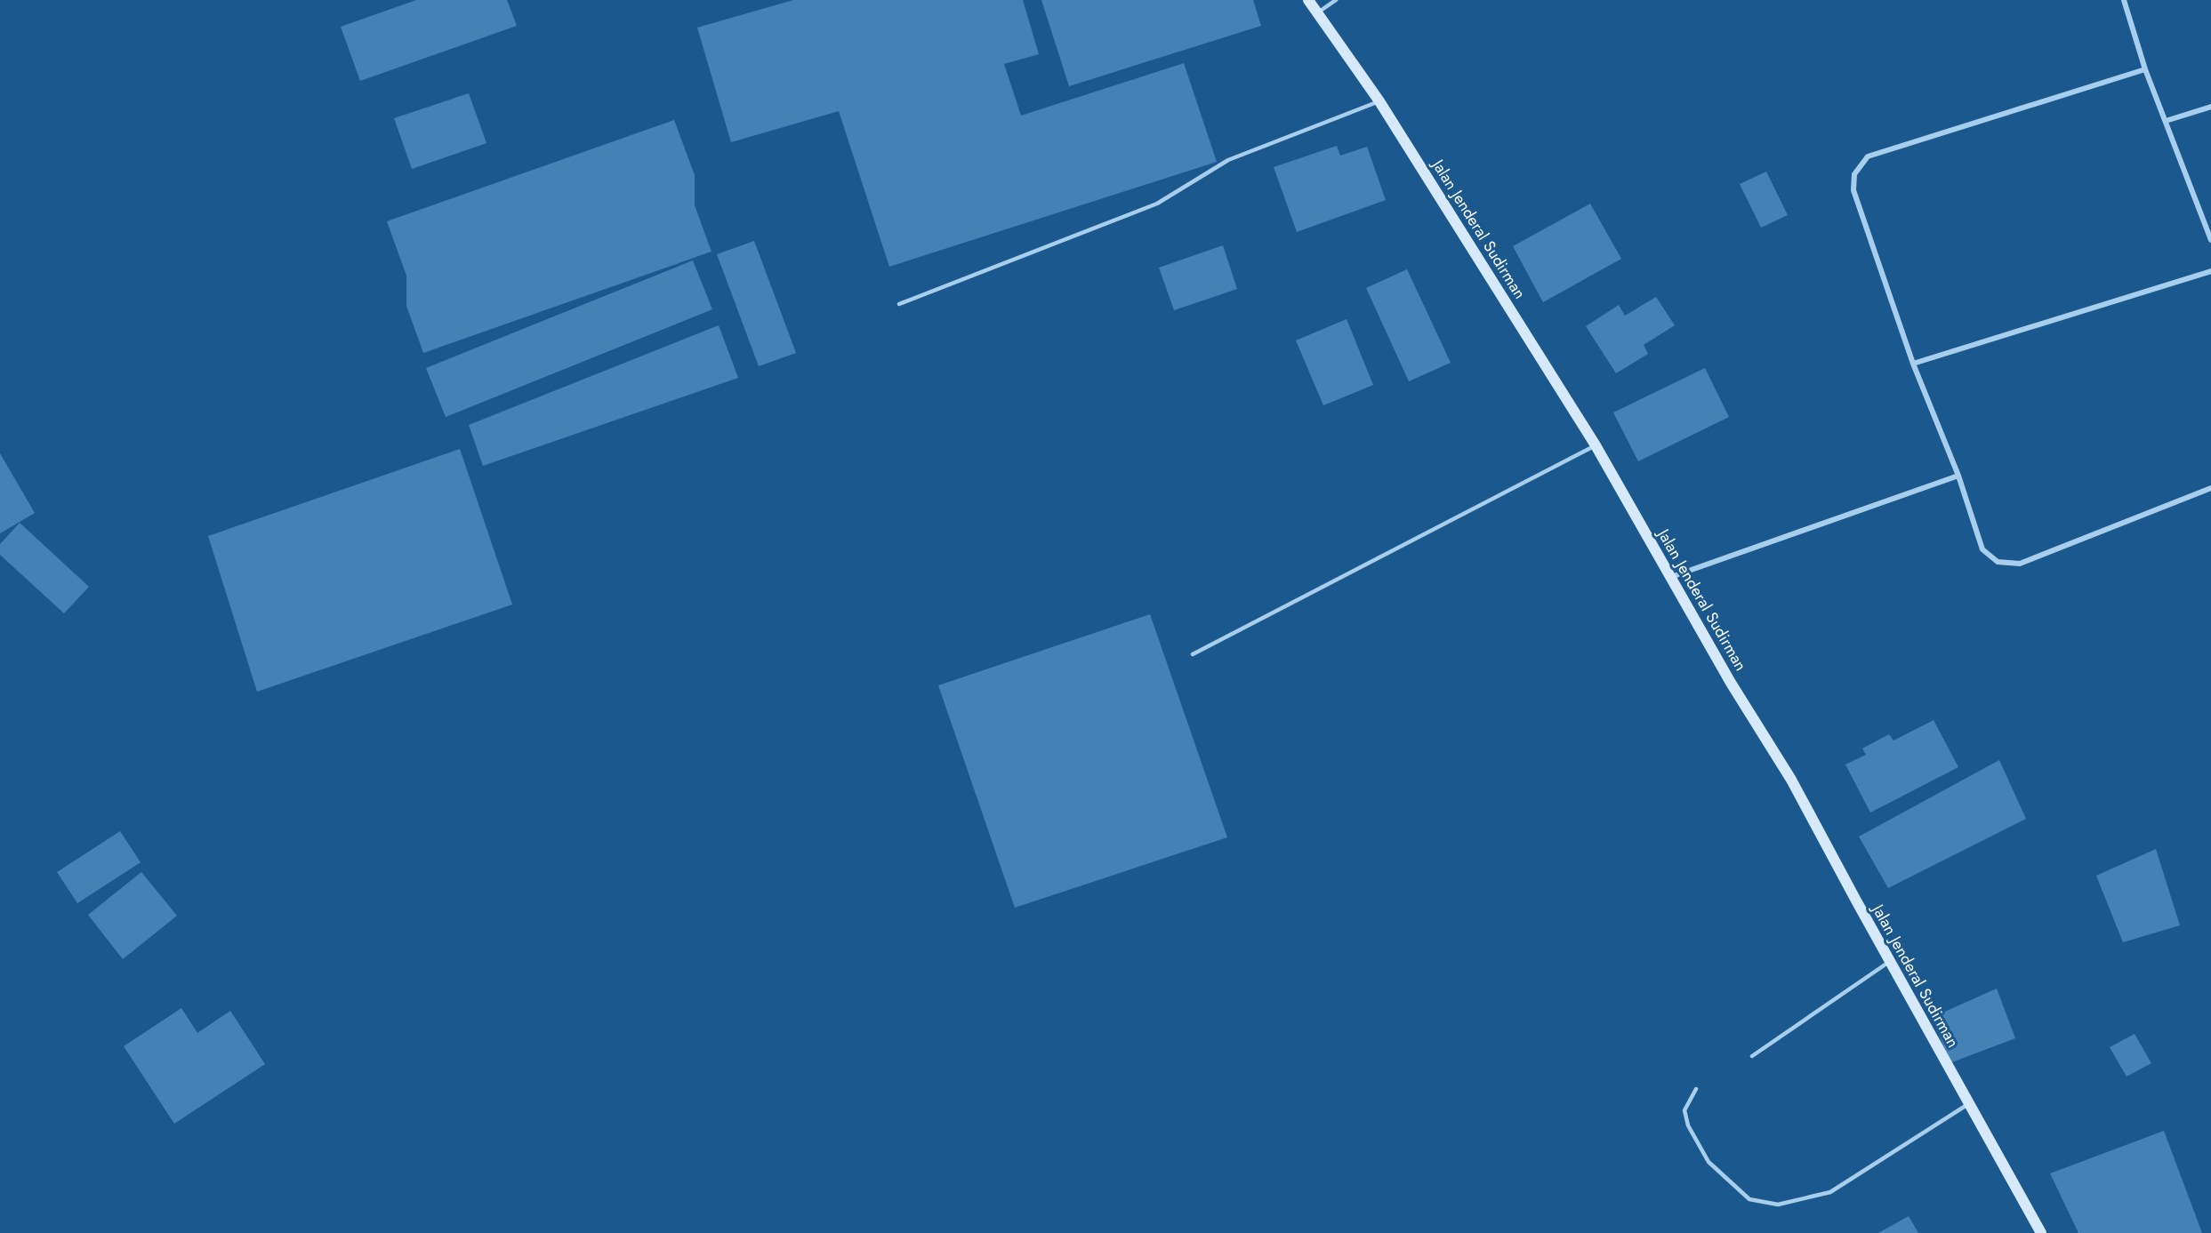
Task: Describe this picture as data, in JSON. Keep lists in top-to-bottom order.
{
  "streets": {
    "main road": ["Jalan Jenderal Sudirman"]
  }
}
